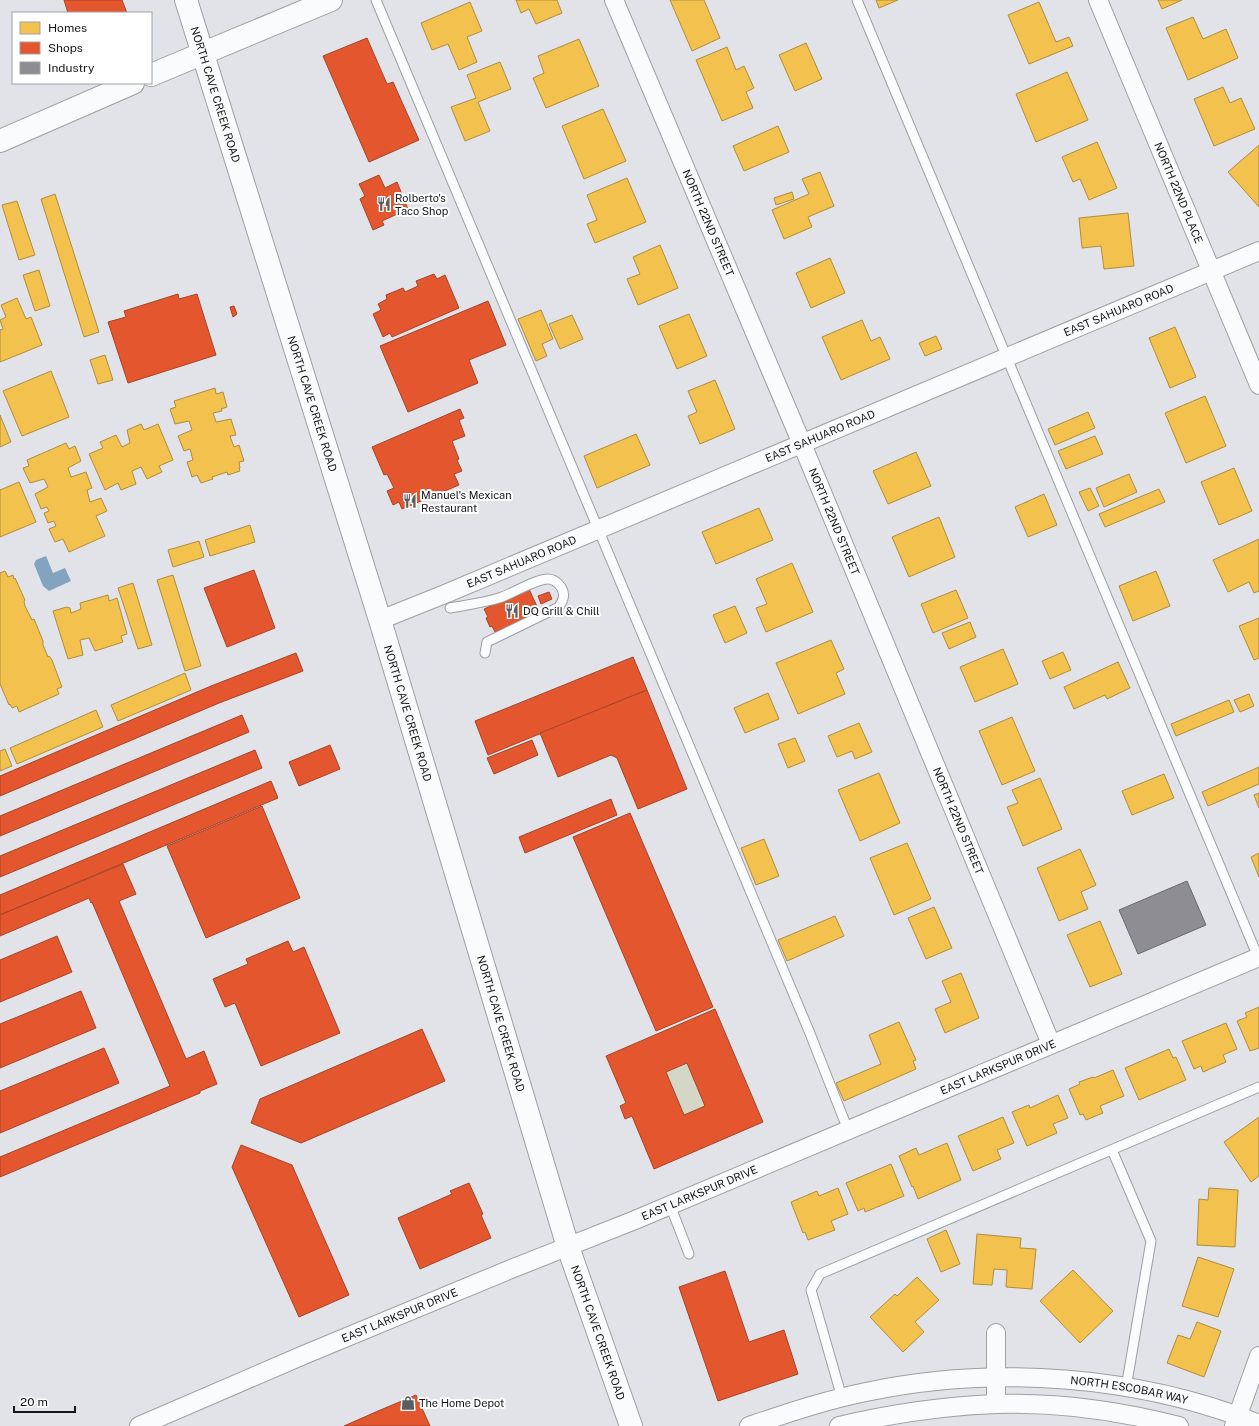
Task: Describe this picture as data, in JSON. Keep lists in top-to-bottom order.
{
  "streets": {
    "main road": ["NORTH CAVE CREEK ROAD"],
    "street": [
      "NORTH 22ND PLACE",
      "NORTH 22ND STREET",
      "EAST SAHUARO ROAD",
      "EAST LARKSPUR DRIVE",
      "NORTH ESCOBAR WAY"
    ]
  },
  "crossings": [
    ["NORTH CAVE CREEK ROAD", "EAST SAHUARO ROAD"],
    ["NORTH CAVE CREEK ROAD", "EAST LARKSPUR DRIVE"],
    ["NORTH 22ND PLACE", "EAST SAHUARO ROAD"],
    ["NORTH 22ND STREET", "EAST SAHUARO ROAD"],
    ["NORTH 22ND STREET", "EAST LARKSPUR DRIVE"]
  ],
  "places": {
    "restaurant": ["Rolberto's Taco Shop", "Manuel's Mexican Restaurant", "DQ Grill & Chill"],
    "shop": ["The Home Depot"]
  },
  "legend": ["Homes", "Shops", "Industry"],
  "scale_bar": "20 m"
}
